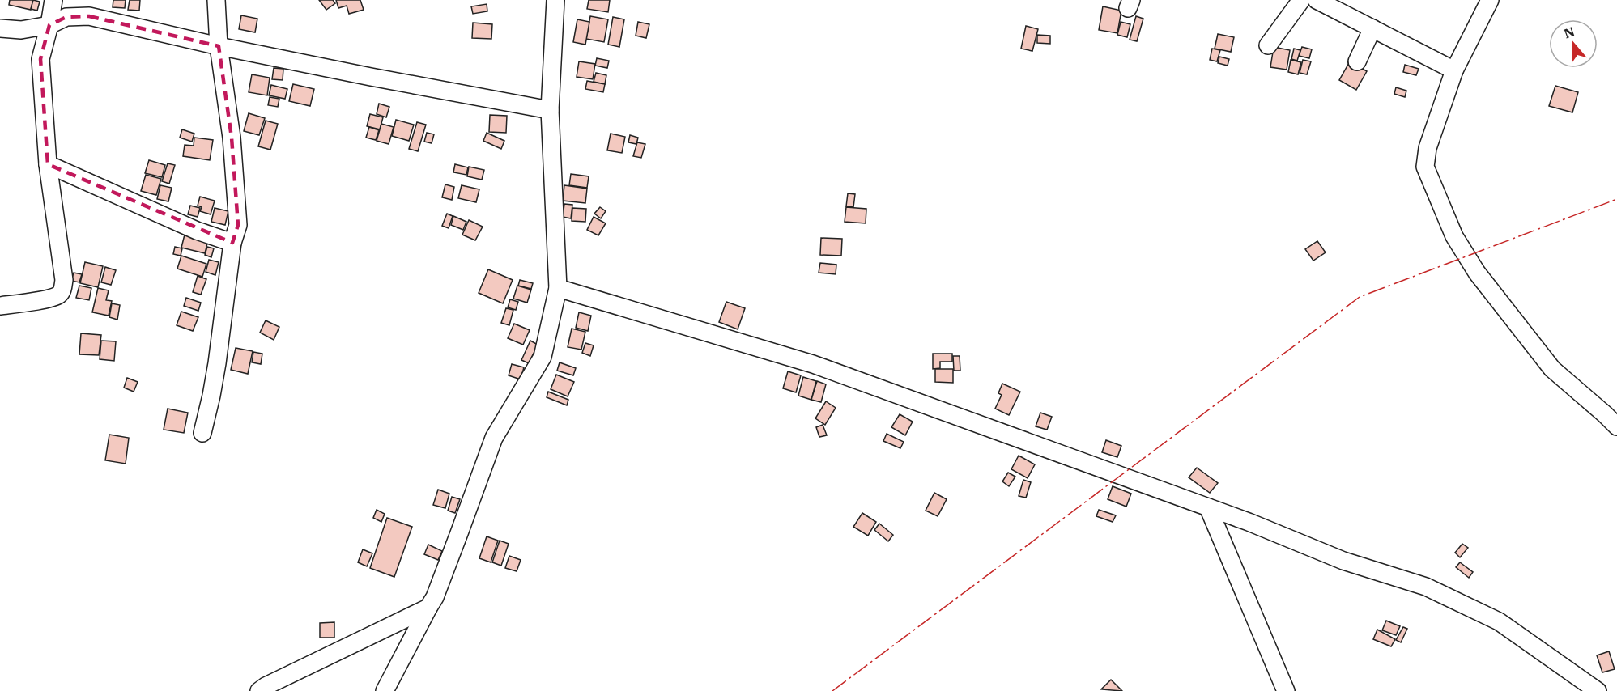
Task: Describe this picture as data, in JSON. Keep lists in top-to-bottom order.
{
  "north": "top"
}
